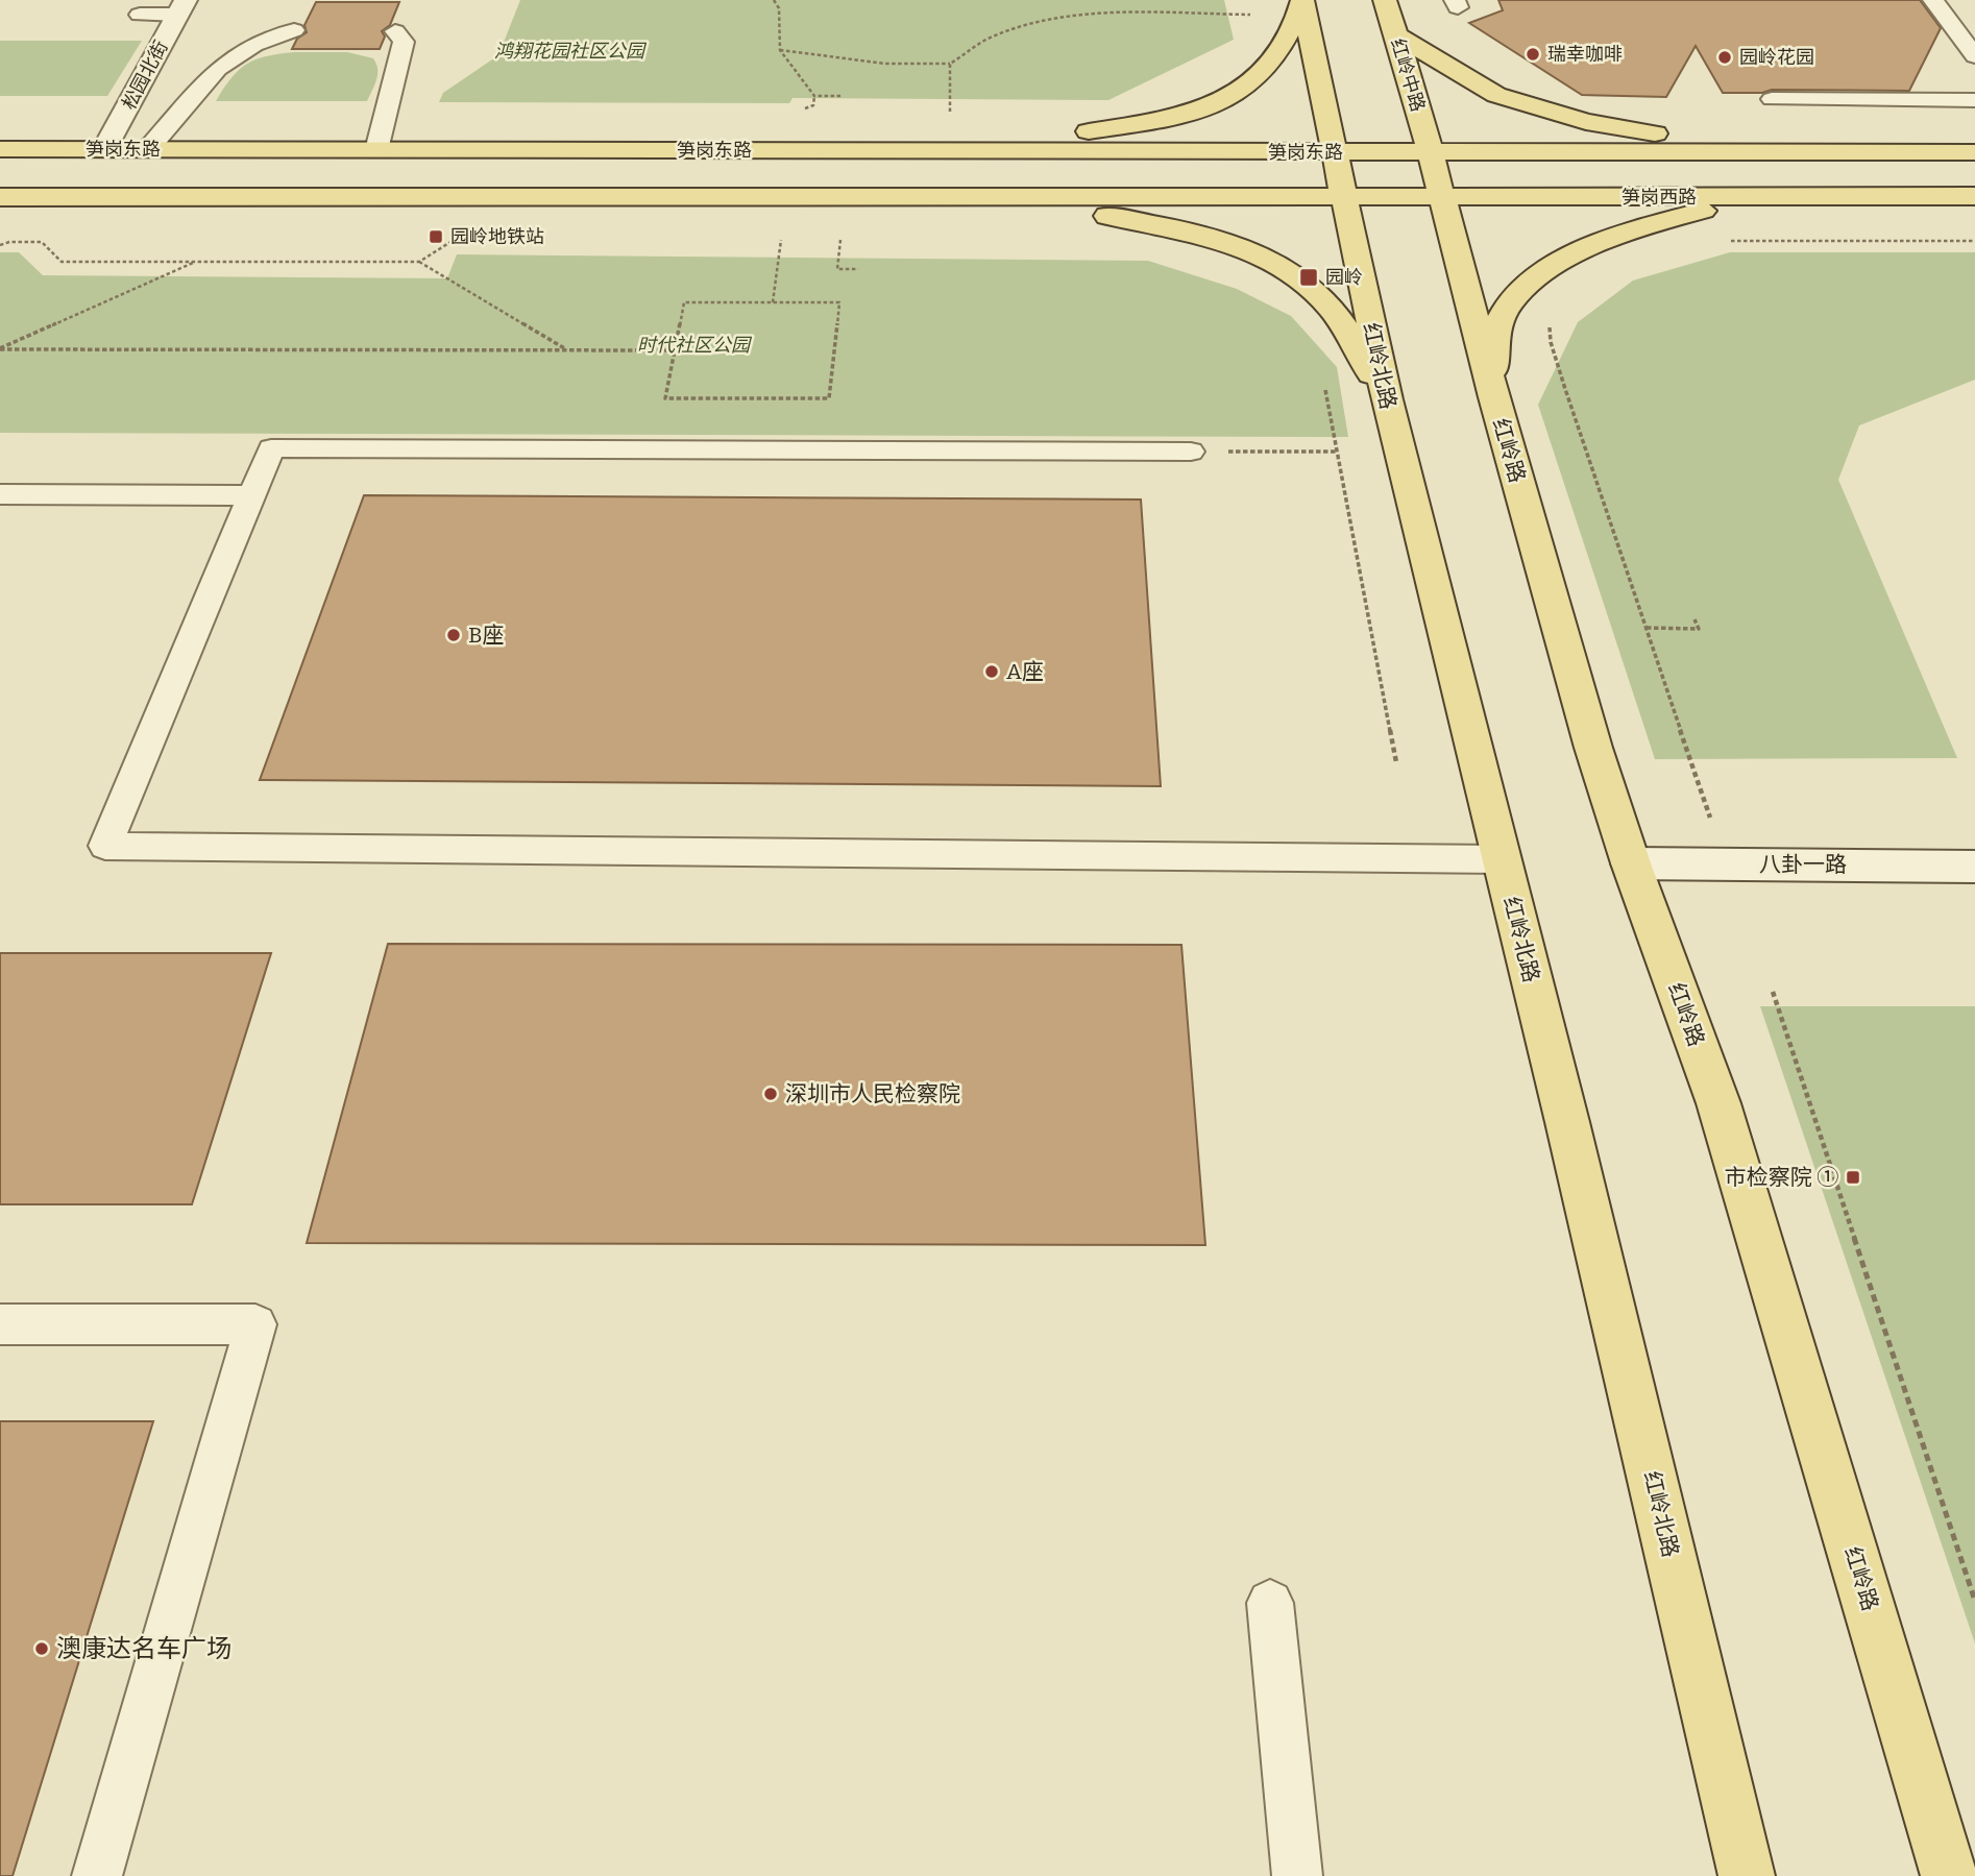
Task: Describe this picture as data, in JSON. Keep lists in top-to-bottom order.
{
  "streets": {
    "main road": [
      "红岭中路",
      "笋岗东路",
      "笋岗西路",
      "红岭北路",
      "红岭路"
    ],
    "street": ["松园北街", "八卦一路"]
  },
  "crossings": [
    ["松园北街", "笋岗东路"],
    ["红岭中路", "笋岗东路"],
    ["红岭中路", "红岭路"],
    ["笋岗东路", "笋岗西路"],
    ["笋岗东路", "红岭北路"],
    ["笋岗东路", "红岭路"],
    ["笋岗西路", "红岭北路"],
    ["笋岗西路", "红岭路"],
    ["红岭路", "八卦一路"]
  ],
  "parks": ["鸿翔花园社区公园", "时代社区公园"],
  "places": {
    "other": [
      "瑞幸咖啡",
      "园岭花园",
      "B座",
      "A座",
      "深圳市人民检察院",
      "澳康达名车广场"
    ],
    "transit": ["园岭地铁站", "园岭", "市检察院 ①"]
  }
}
